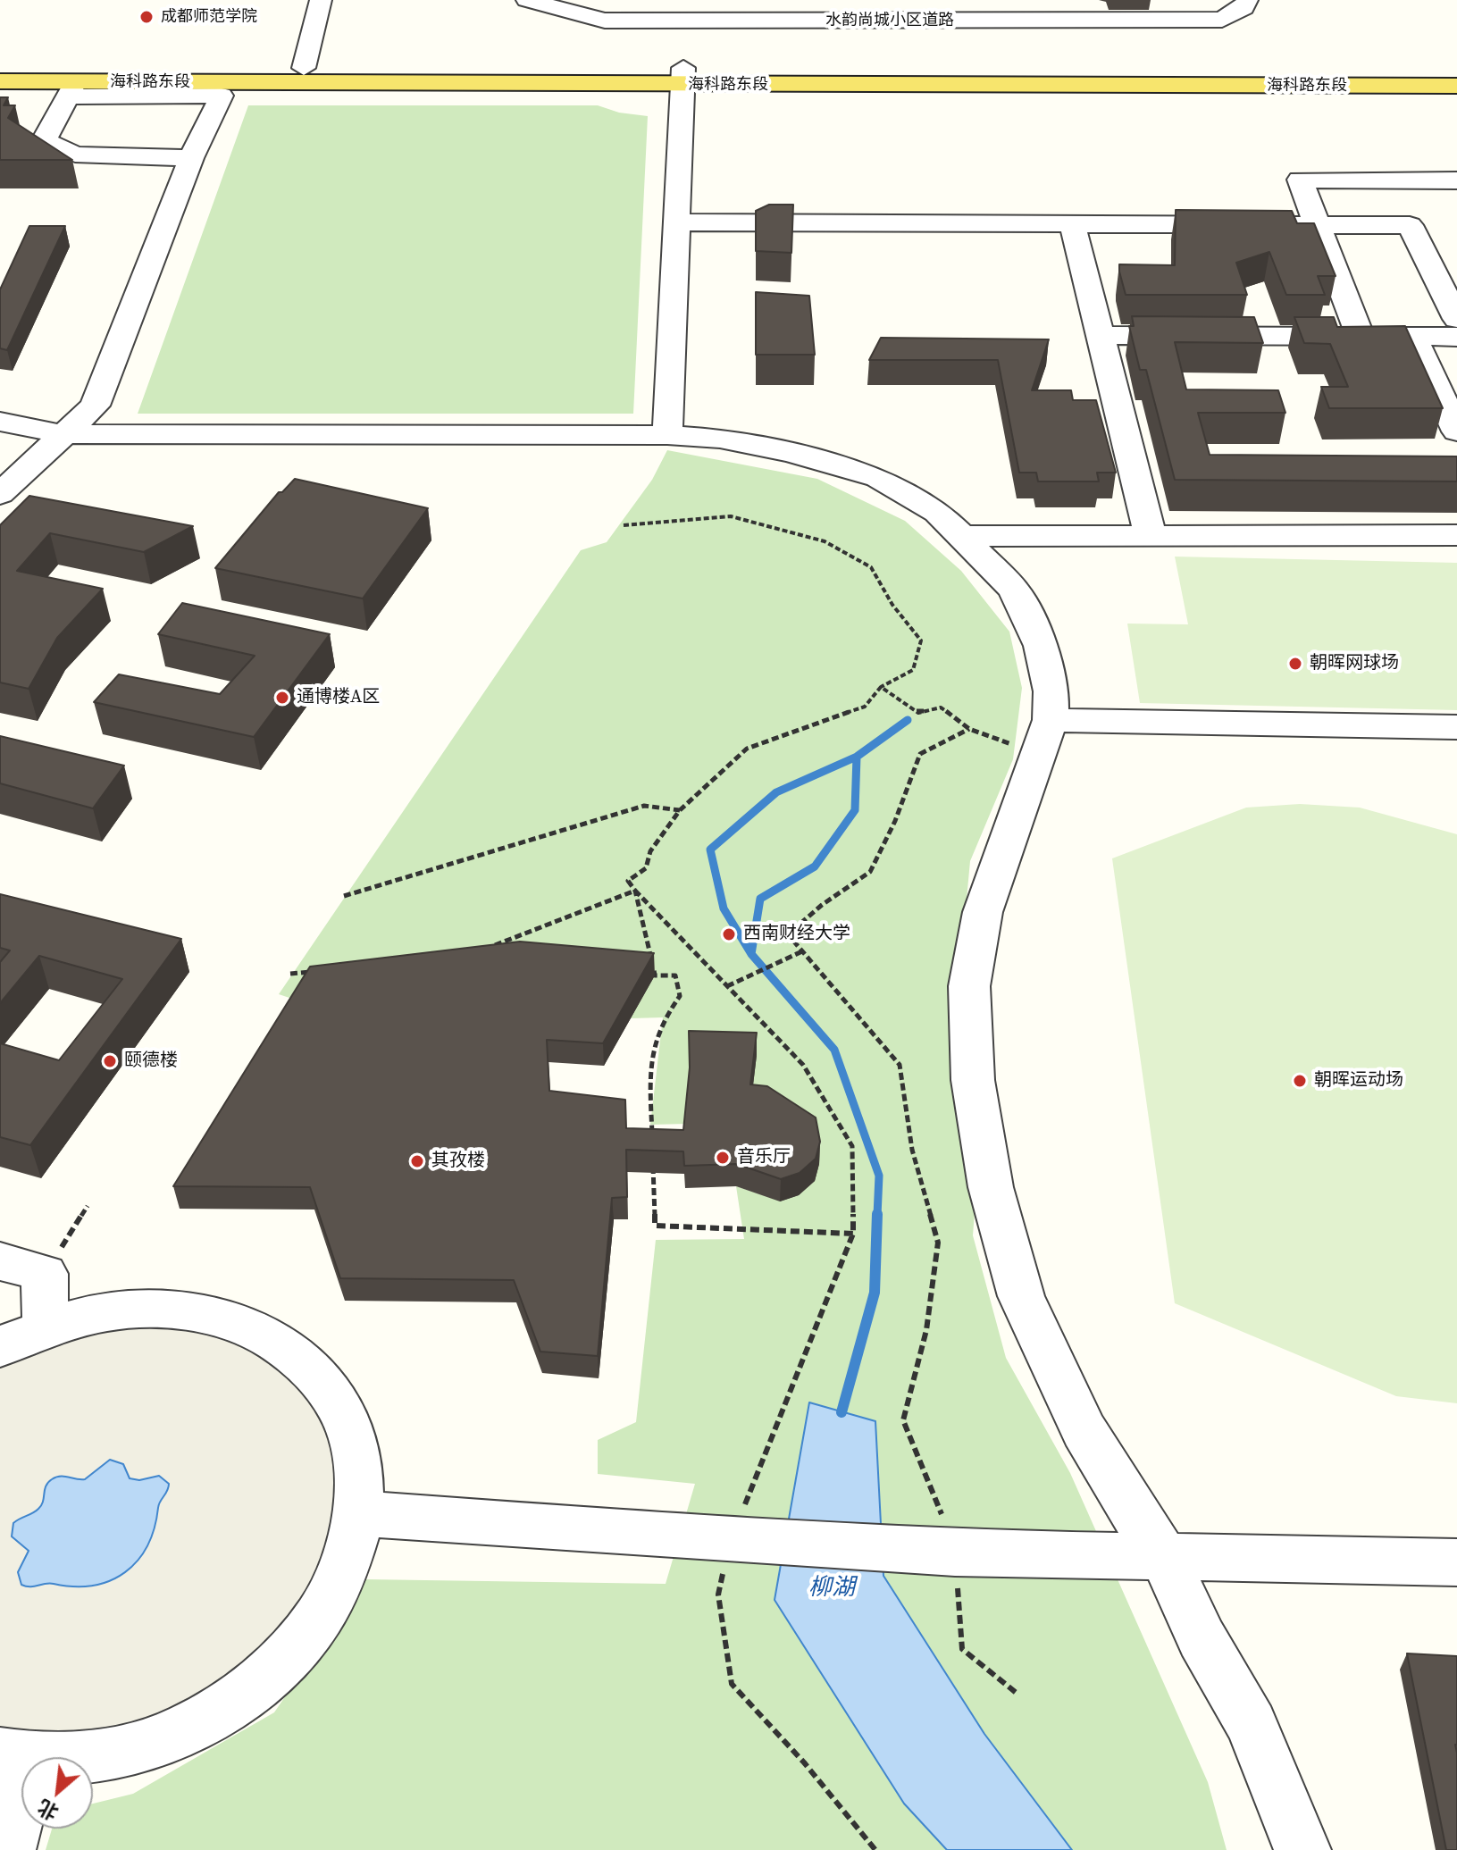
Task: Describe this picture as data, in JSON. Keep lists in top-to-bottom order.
{
  "streets": {
    "main road": ["海科路东段"],
    "street": ["水韵尚城小区道路"]
  },
  "water": ["柳湖"],
  "places": [
    "成都师范学院",
    "朝晖网球场",
    "通博楼A区",
    "西南财经大学",
    "颐德楼",
    "朝晖运动场",
    "音乐厅",
    "其孜楼"
  ],
  "north": "bottom left"
}
